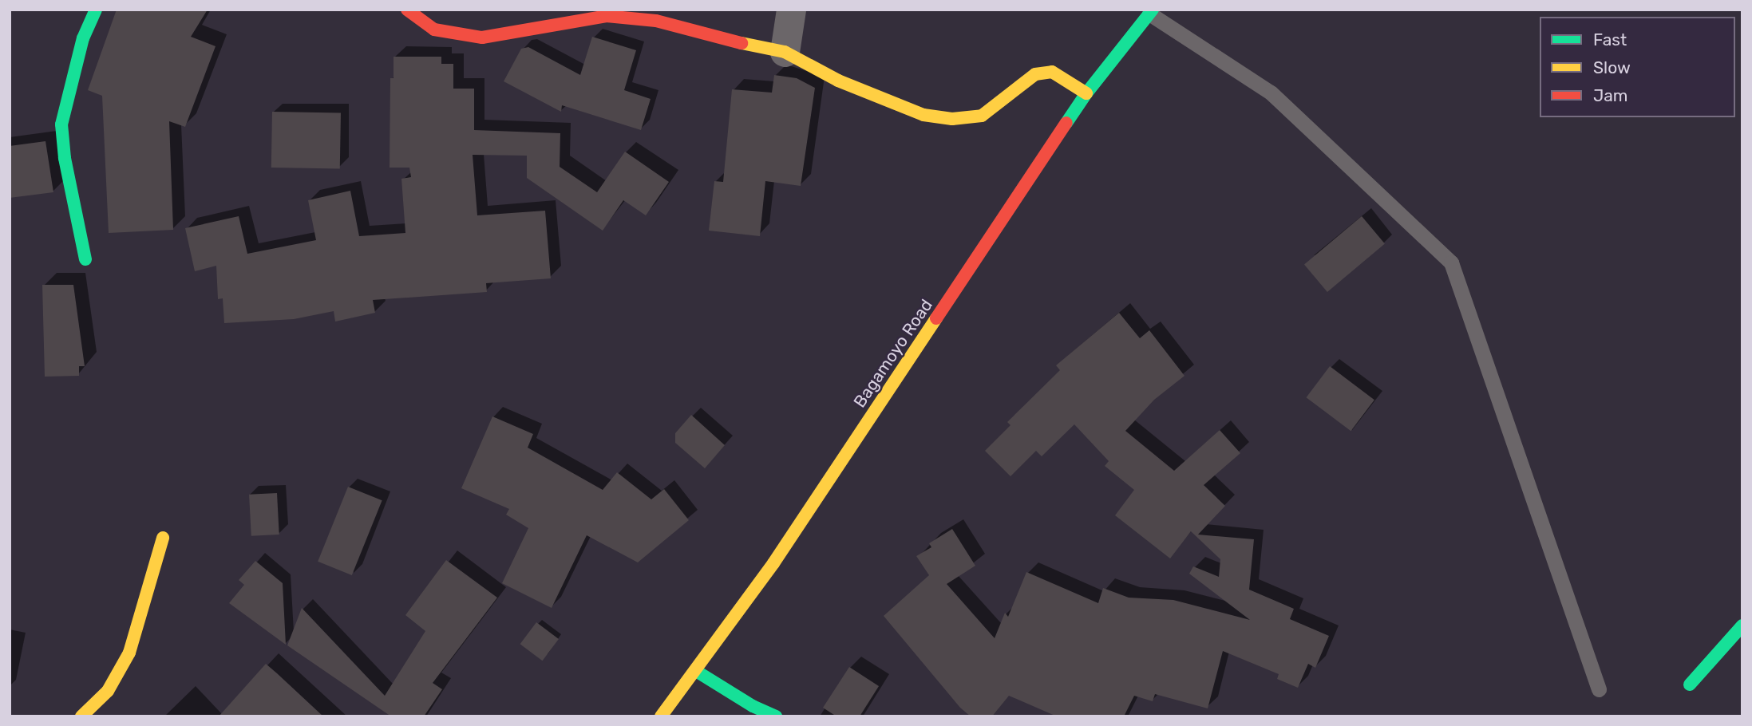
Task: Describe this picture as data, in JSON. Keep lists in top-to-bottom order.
{
  "streets": {
    "main road": ["Bagamoyo Road"]
  },
  "legend": ["Fast", "Slow", "Jam"]
}
